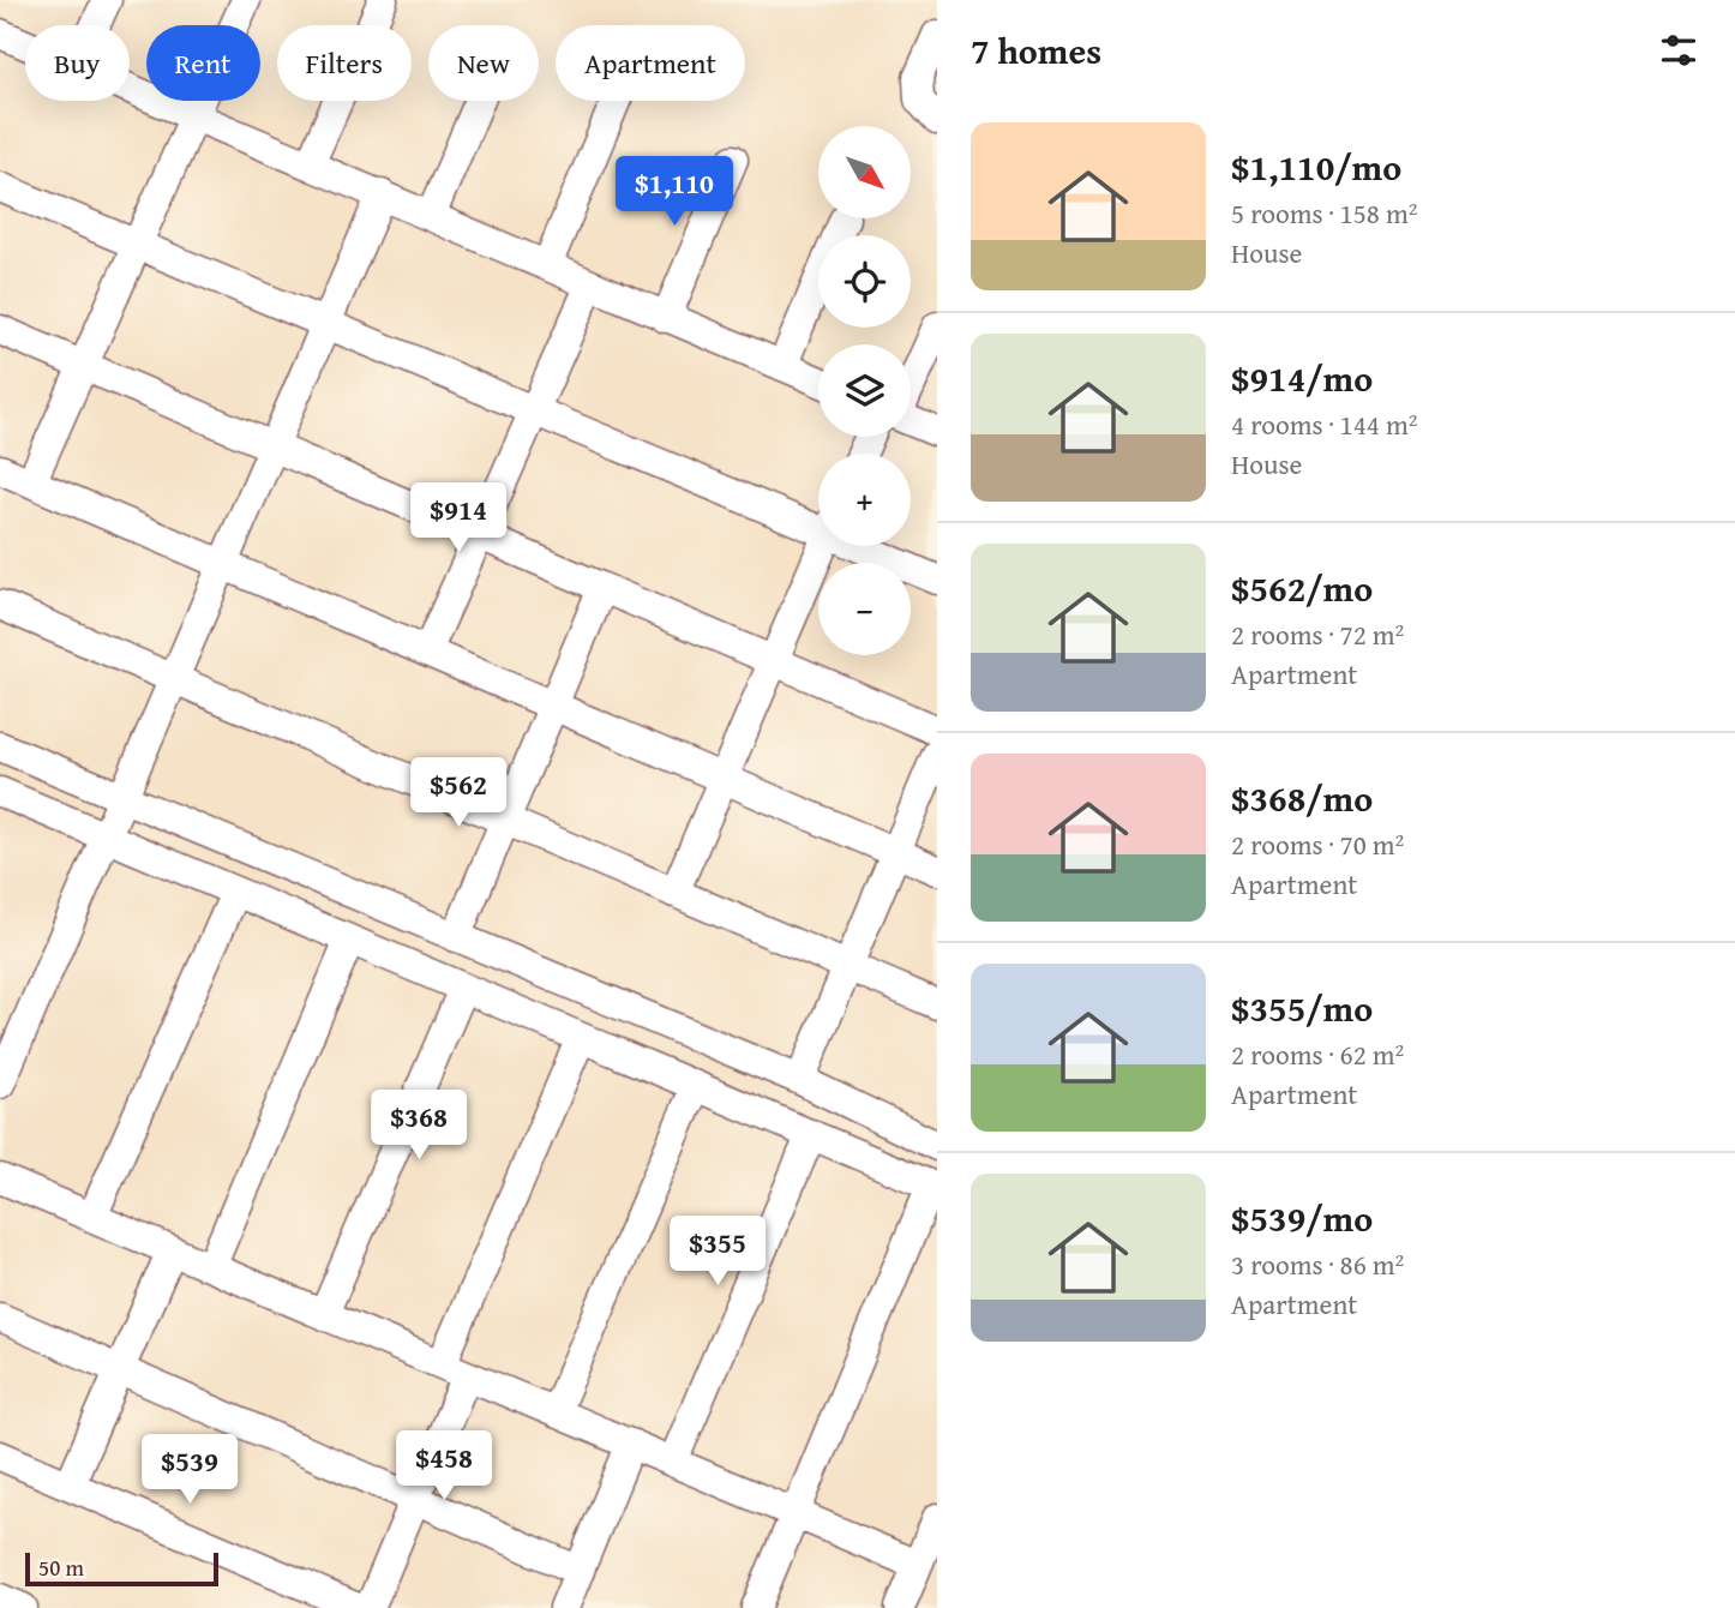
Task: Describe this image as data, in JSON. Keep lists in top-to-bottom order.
{
  "scale_bar": "50 m",
  "north": "bottom right",
  "page": {
    "heading": "7 homes",
    "chip": [
      "Buy",
      "Rent",
      "Filters",
      "New",
      "Apartment"
    ],
    "list": [
      {
        "name": "$1,110/mo",
        "note": "5 rooms · 158 m² · House"
      },
      {
        "name": "$914/mo",
        "note": "4 rooms · 144 m² · House"
      },
      {
        "name": "$562/mo",
        "note": "2 rooms · 72 m² · Apartment"
      },
      {
        "name": "$368/mo",
        "note": "2 rooms · 70 m² · Apartment"
      },
      {
        "name": "$355/mo",
        "note": "2 rooms · 62 m² · Apartment"
      },
      {
        "name": "$539/mo",
        "note": "3 rooms · 86 m² · Apartment"
      }
    ],
    "map_buttons": ["+", "−"],
    "price": [
      "$1,110",
      "$914",
      "$562",
      "$368",
      "$355",
      "$458",
      "$539"
    ],
    "scale": "50 m"
  }
}
